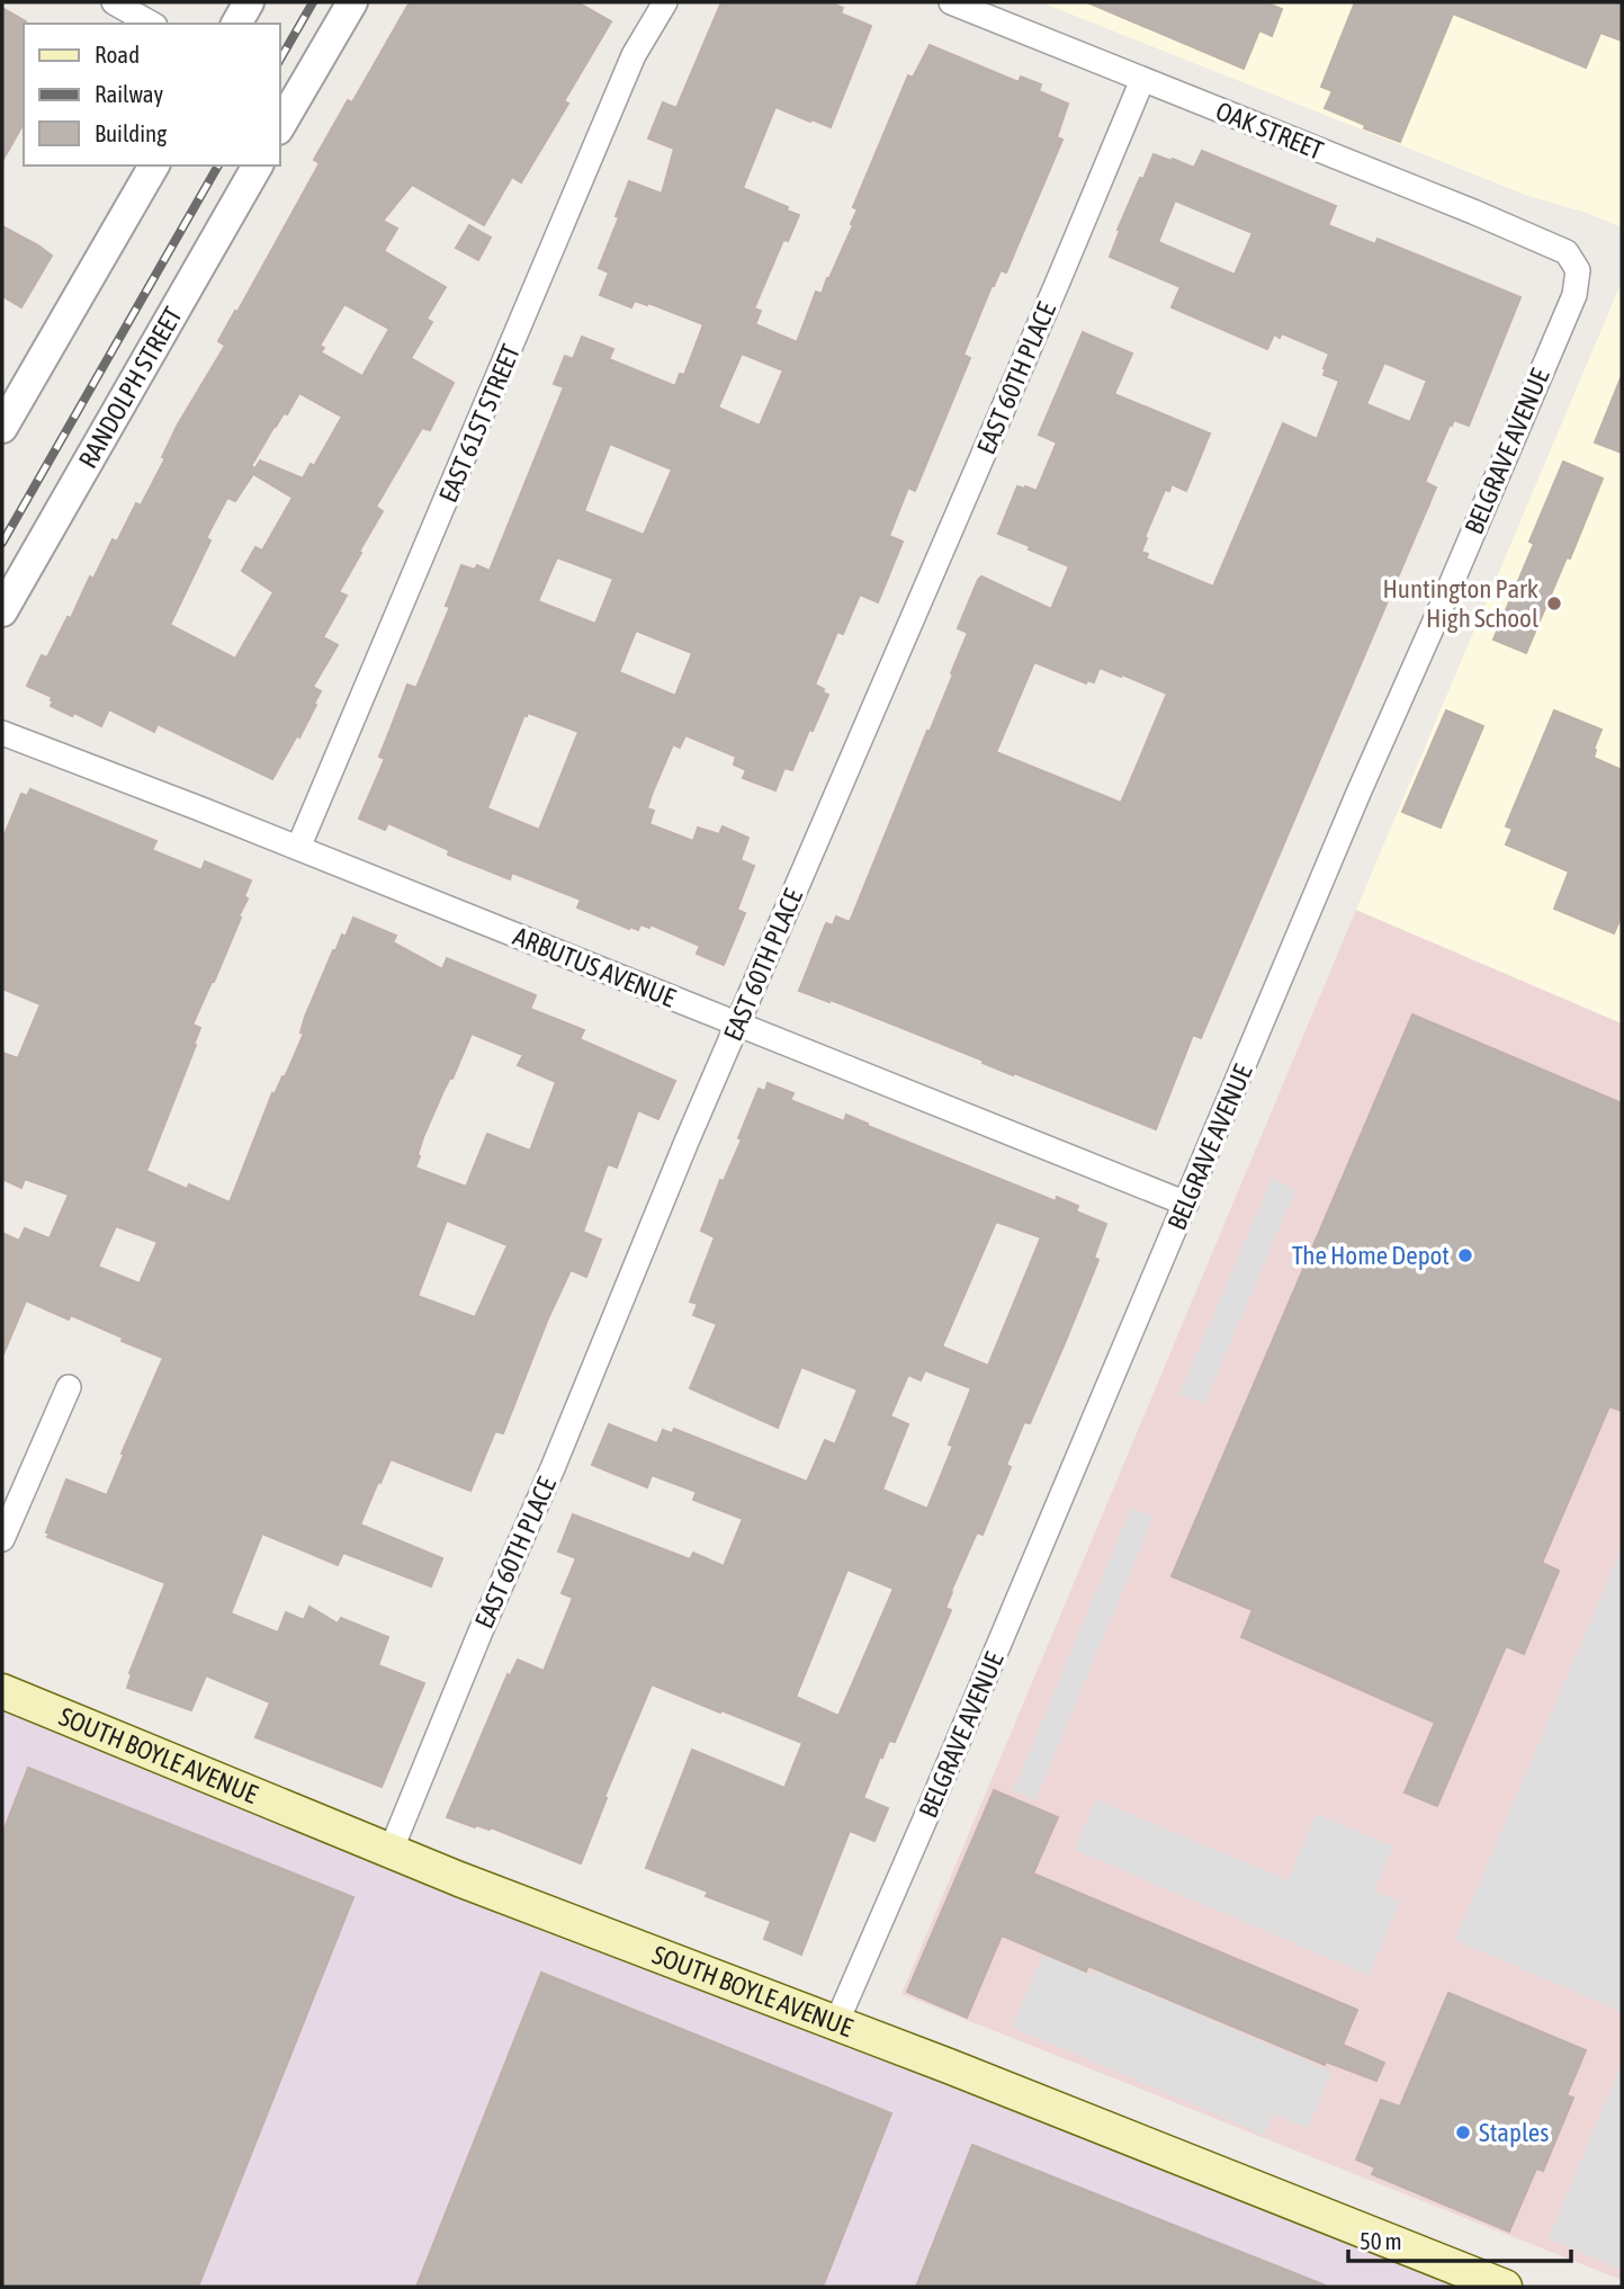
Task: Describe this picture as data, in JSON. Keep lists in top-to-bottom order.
{
  "streets": {
    "main road": ["SOUTH BOYLE AVENUE"],
    "street": [
      "OAK STREET",
      "EAST 60TH PLACE",
      "RANDOLPH STREET",
      "EAST 61ST STREET",
      "BELGRAVE AVENUE",
      "ARBUTUS AVENUE"
    ]
  },
  "crossings": [
    ["OAK STREET", "EAST 60TH PLACE"],
    ["OAK STREET", "BELGRAVE AVENUE"],
    ["EAST 60TH PLACE", "ARBUTUS AVENUE"],
    ["EAST 60TH PLACE", "SOUTH BOYLE AVENUE"],
    ["EAST 61ST STREET", "ARBUTUS AVENUE"],
    ["BELGRAVE AVENUE", "ARBUTUS AVENUE"],
    ["BELGRAVE AVENUE", "SOUTH BOYLE AVENUE"]
  ],
  "places": ["Huntington Park High School", "The Home Depot", "Staples"],
  "legend": ["Road", "Railway", "Building"],
  "scale_bar": "50 m"
}
